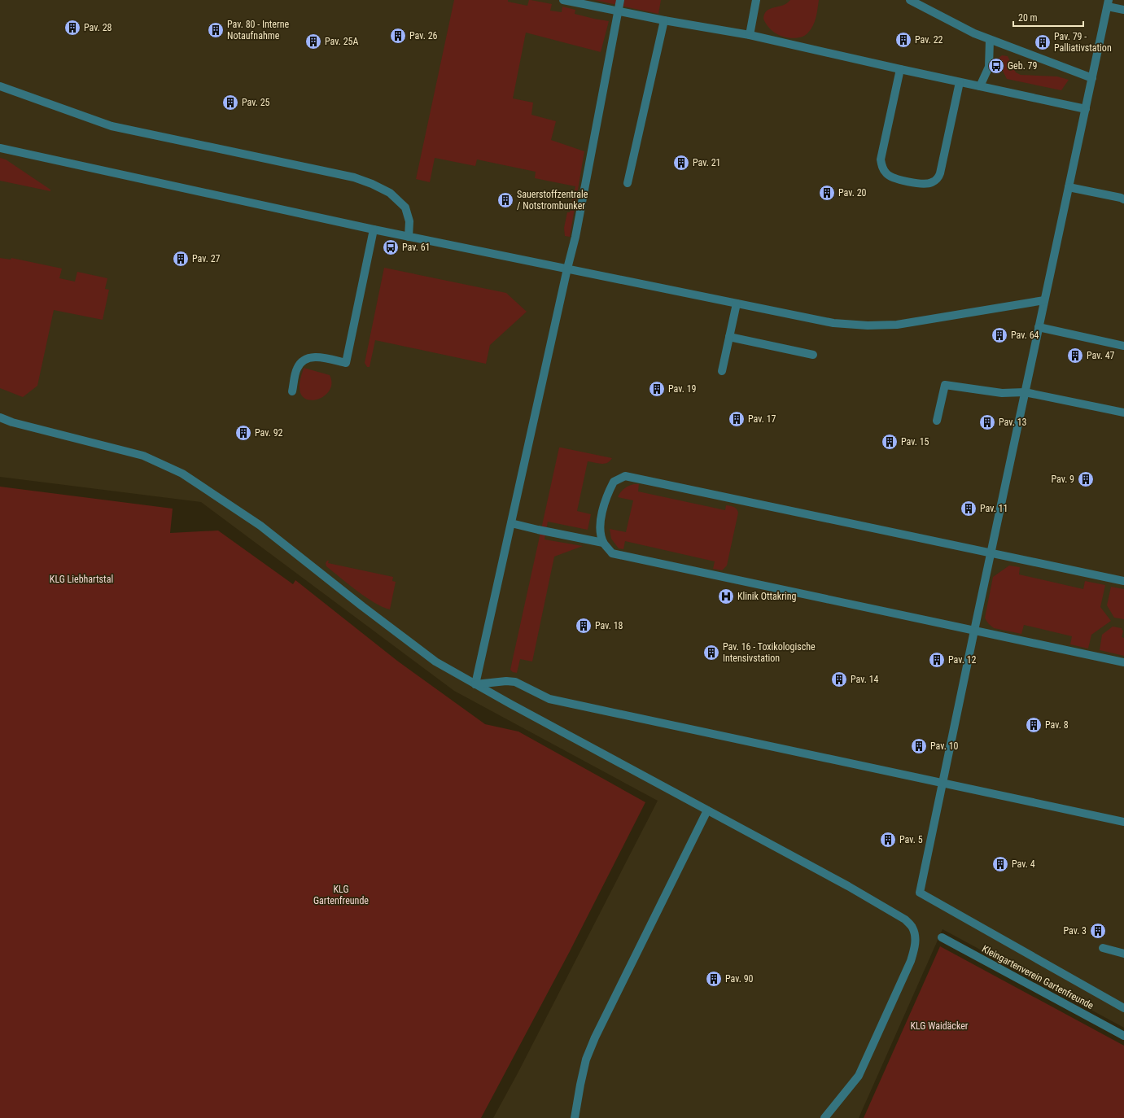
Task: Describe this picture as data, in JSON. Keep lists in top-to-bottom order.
{
  "streets": {
    "lane": ["Kleingartenverein Gartenfreunde"]
  },
  "parks": ["KLG Liebhartstal", "KLG Gartenfreunde", "KLG Waidäcker"],
  "places": {
    "building": [
      "Pav. 28",
      "Pav. 80 - Interne Notaufnahme",
      "Pav. 26",
      "Pav. 22",
      "Pav. 25A",
      "Pav. 79 - Palliativstation",
      "Pav. 25",
      "Pav. 21",
      "Pav. 20",
      "Sauerstoffzentrale / Notstrombunker",
      "Pav. 27",
      "Pav. 64",
      "Pav. 47",
      "Pav. 19",
      "Pav. 17",
      "Pav. 13",
      "Pav. 92",
      "Pav. 15",
      "Pav. 9",
      "Pav. 11",
      "Pav. 18",
      "Pav. 16 - Toxikologische Intensivstation",
      "Pav. 12",
      "Pav. 14",
      "Pav. 8",
      "Pav. 10",
      "Pav. 5",
      "Pav. 4",
      "Pav. 3",
      "Pav. 90"
    ],
    "bus stop": ["Geb. 79", "Pav. 61"],
    "hospital": ["Klinik Ottakring"]
  },
  "scale_bar": "20 m"
}
